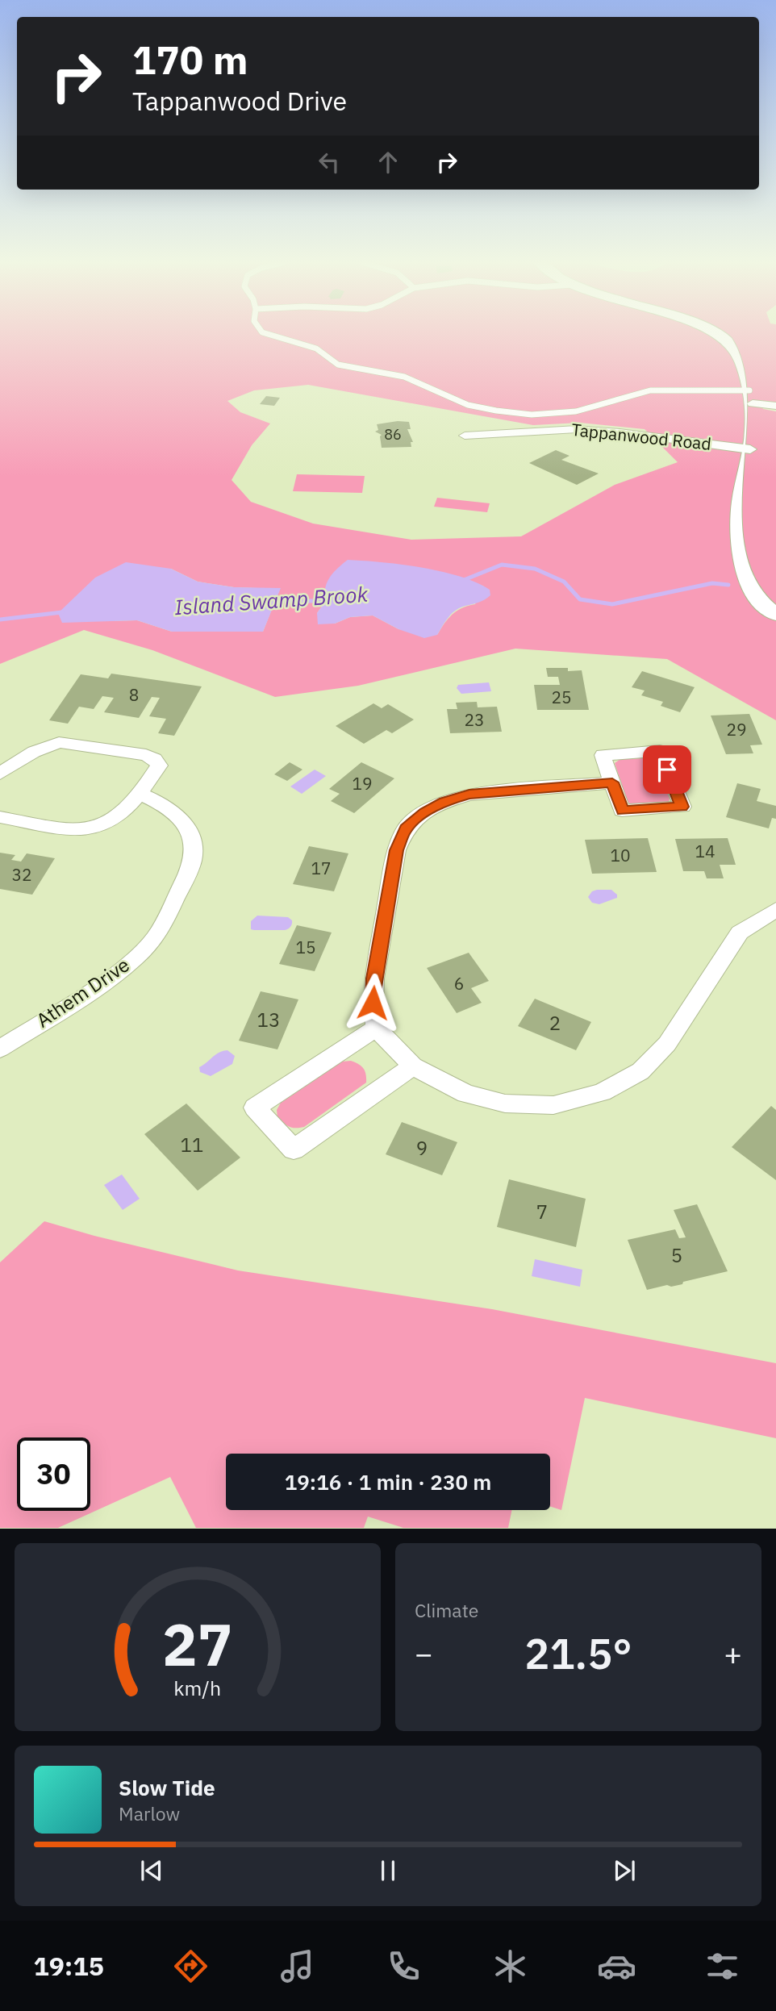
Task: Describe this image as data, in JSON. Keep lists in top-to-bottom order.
{
  "streets": {
    "street": ["Tappanwood Road", "Athem Drive"]
  },
  "water": ["Island Swamp Brook"],
  "house_numbers": [
    "86",
    "8",
    "25",
    "23",
    "29",
    "19",
    "14",
    "10",
    "17",
    "32",
    "15",
    "6",
    "13",
    "2",
    "11",
    "9",
    "7",
    "5"
  ],
  "page": {
    "turn": ["170 m", "Tappanwood Drive"],
    "limit": "30",
    "trip": "19:16 · 1 min · 230 m",
    "tile": "Climate",
    "heat": ["−", "21.5°", "+"],
    "song": ["Slow Tide", "Marlow"],
    "tabs": "19:15",
    "gauge": ["27", "km/h"]
  }
}
